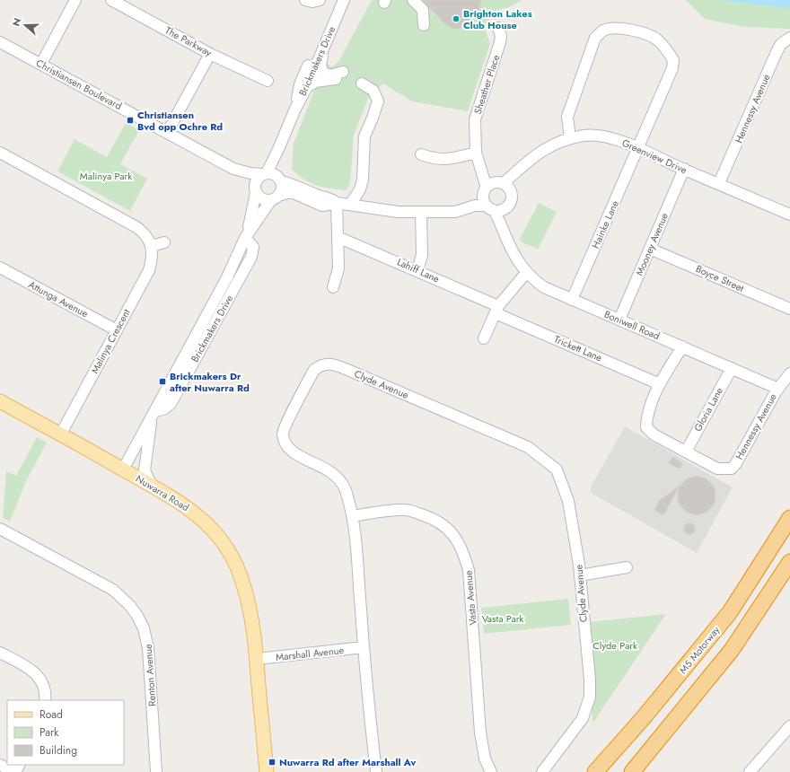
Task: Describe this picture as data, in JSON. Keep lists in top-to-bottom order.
{
  "streets": {
    "highway": ["M5 Motorway"],
    "main road": ["Nuwarra Road"],
    "street": [
      "The Parkway",
      "Brickmakers Drive",
      "Christiansen Boulevard",
      "Sheather Place",
      "Hennessy Avenue",
      "Greenview Drive",
      "Hainke Lane",
      "Mooney Avenue",
      "Lahiff Lane",
      "Boyce Street",
      "Attunga Avenue",
      "Boniwell Road",
      "Malinya Crescent",
      "Trickett Lane",
      "Clyde Avenue",
      "Gloria Lane",
      "Vasta Avenue",
      "Marshall Avenue",
      "Renton Avenue"
    ]
  },
  "crossings": [
    ["Brickmakers Drive", "Christiansen Boulevard"],
    ["Brickmakers Drive", "Nuwarra Road"],
    ["Sheather Place", "Greenview Drive"],
    ["Sheather Place", "Boniwell Road"],
    ["Hennessy Avenue", "Greenview Drive"],
    ["Hennessy Avenue", "Boniwell Road"],
    ["Hennessy Avenue", "Trickett Lane"],
    ["Hennessy Avenue", "Gloria Lane"],
    ["Greenview Drive", "Hainke Lane"],
    ["Greenview Drive", "Mooney Avenue"],
    ["Greenview Drive", "Boniwell Road"],
    ["Hainke Lane", "Boniwell Road"],
    ["Mooney Avenue", "Boyce Street"],
    ["Mooney Avenue", "Boniwell Road"],
    ["Lahiff Lane", "Trickett Lane"],
    ["Attunga Avenue", "Malinya Crescent"],
    ["Boniwell Road", "Gloria Lane"],
    ["Malinya Crescent", "Nuwarra Road"],
    ["Clyde Avenue", "Vasta Avenue"],
    ["Clyde Avenue", "Marshall Avenue"],
    ["Nuwarra Road", "Marshall Avenue"]
  ],
  "parks": ["Malinya Park", "Vasta Park", "Clyde Park"],
  "places": {
    "other": ["Brighton Lakes Club House"],
    "transit": ["Christiansen Bvd opp Ochre Rd", "Brickmakers Dr after Nuwarra Rd", "Nuwarra Rd after Marshall Av"]
  },
  "legend": ["Road", "Park", "Building"],
  "north": "left"
}
